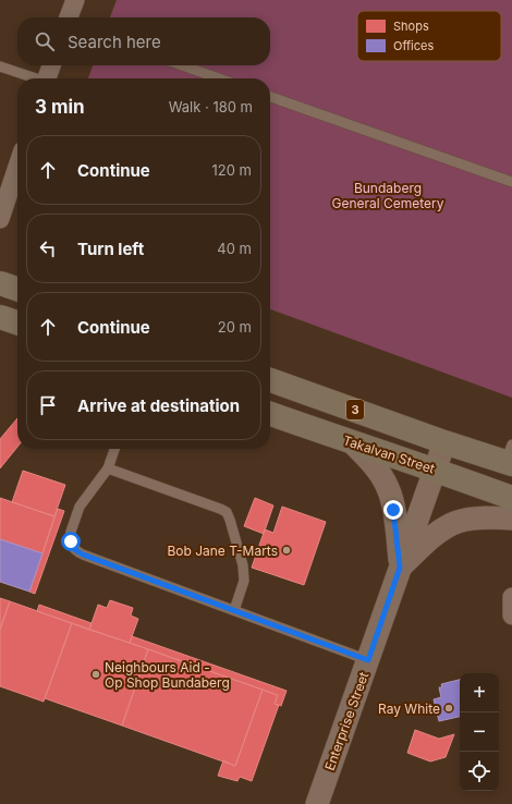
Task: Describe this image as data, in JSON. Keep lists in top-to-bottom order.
{
  "streets": {
    "highway": ["3", "Takalvan Street"],
    "street": ["Enterprise Street"]
  },
  "crossings": [
    ["3", "Enterprise Street"],
    ["Takalvan Street", "Enterprise Street"]
  ],
  "parks": ["Bundaberg General Cemetery"],
  "places": ["Bob Jane T-Marts", "Neighbours Aid - Op Shop Bundaberg", "Ray White"],
  "legend": ["Shops", "Offices"],
  "page": {
    "search": "Search here",
    "heading": ["3 min", "Walk · 180 m"],
    "list": [
      ["Continue", "120 m"],
      ["Turn left", "40 m"],
      ["Continue", "20 m"],
      "Arrive at destination"
    ],
    "map_buttons": ["+", "−"]
  }
}
